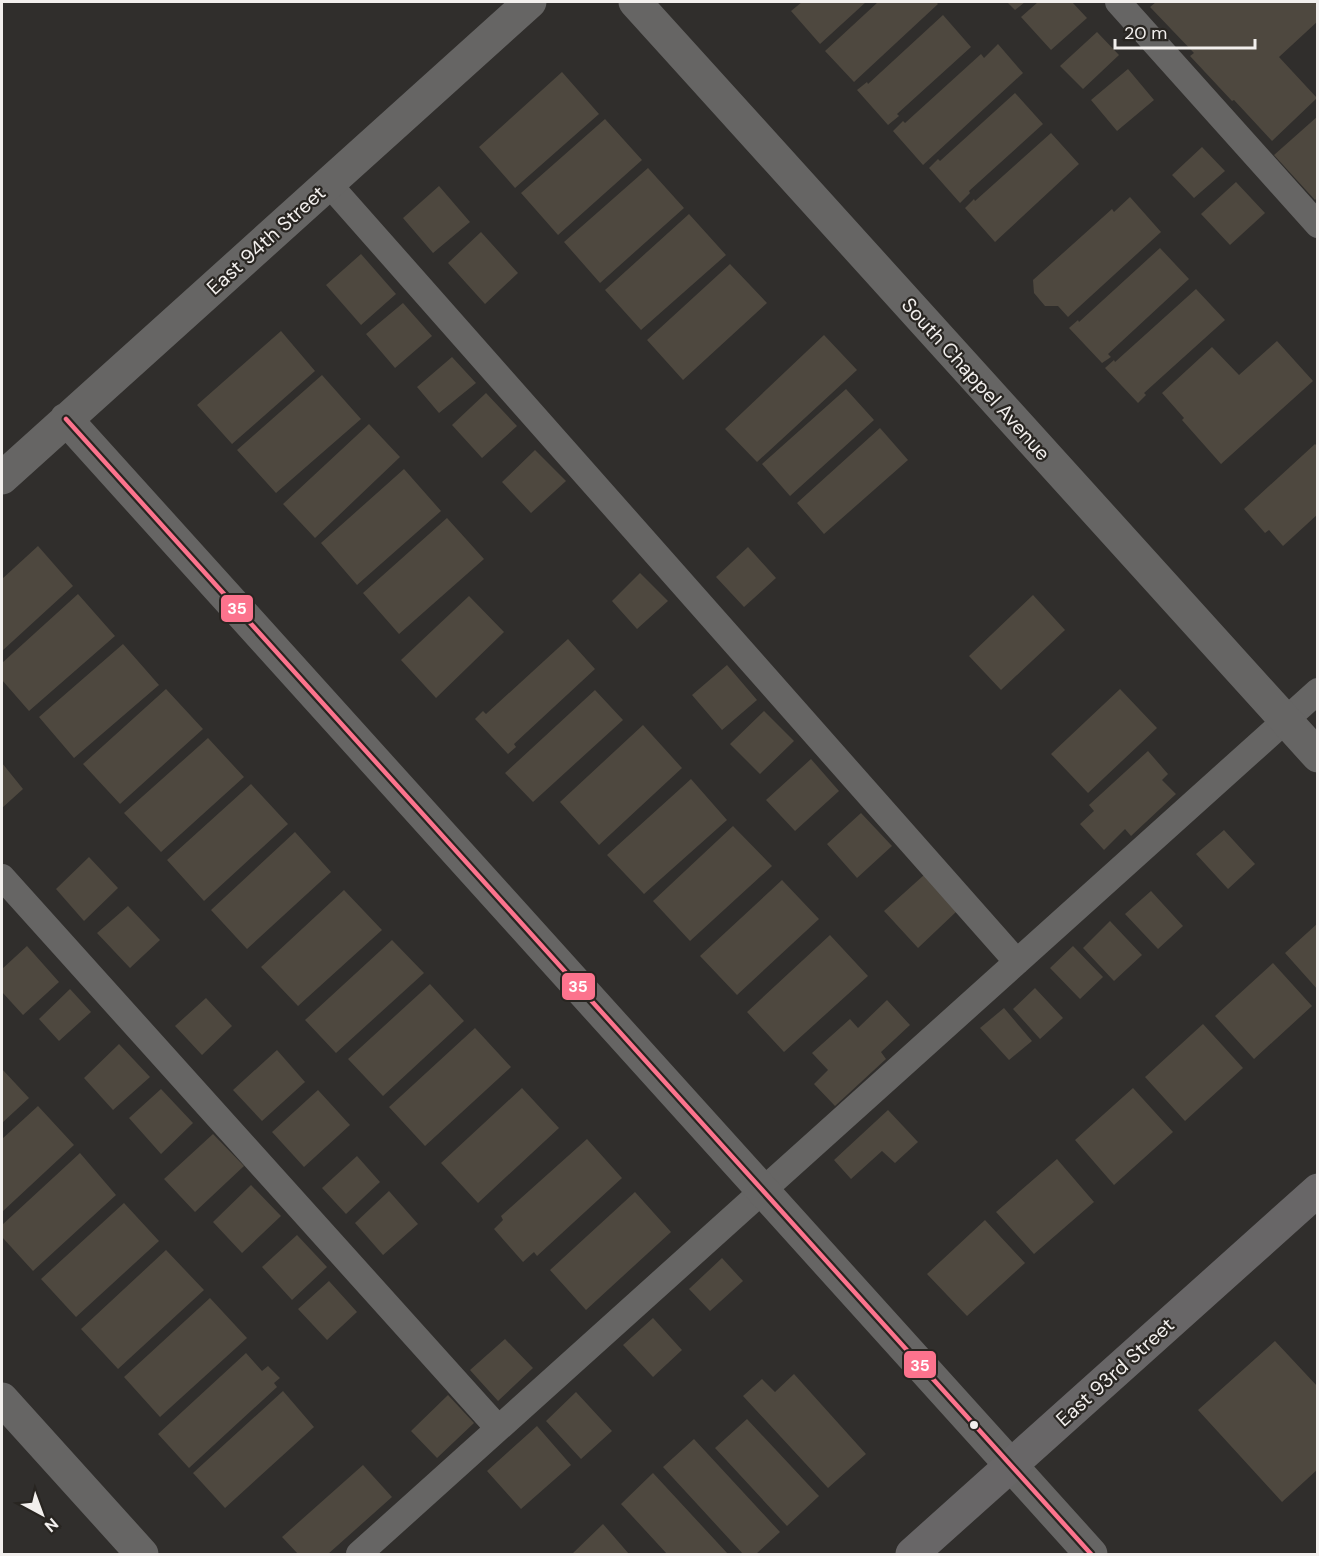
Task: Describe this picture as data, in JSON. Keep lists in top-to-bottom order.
{
  "streets": {
    "street": ["East 94th Street", "South Chappel Avenue", "East 93rd Street"]
  },
  "lines": ["transit line 35"],
  "scale_bar": "20 m",
  "north": "bottom right"
}
